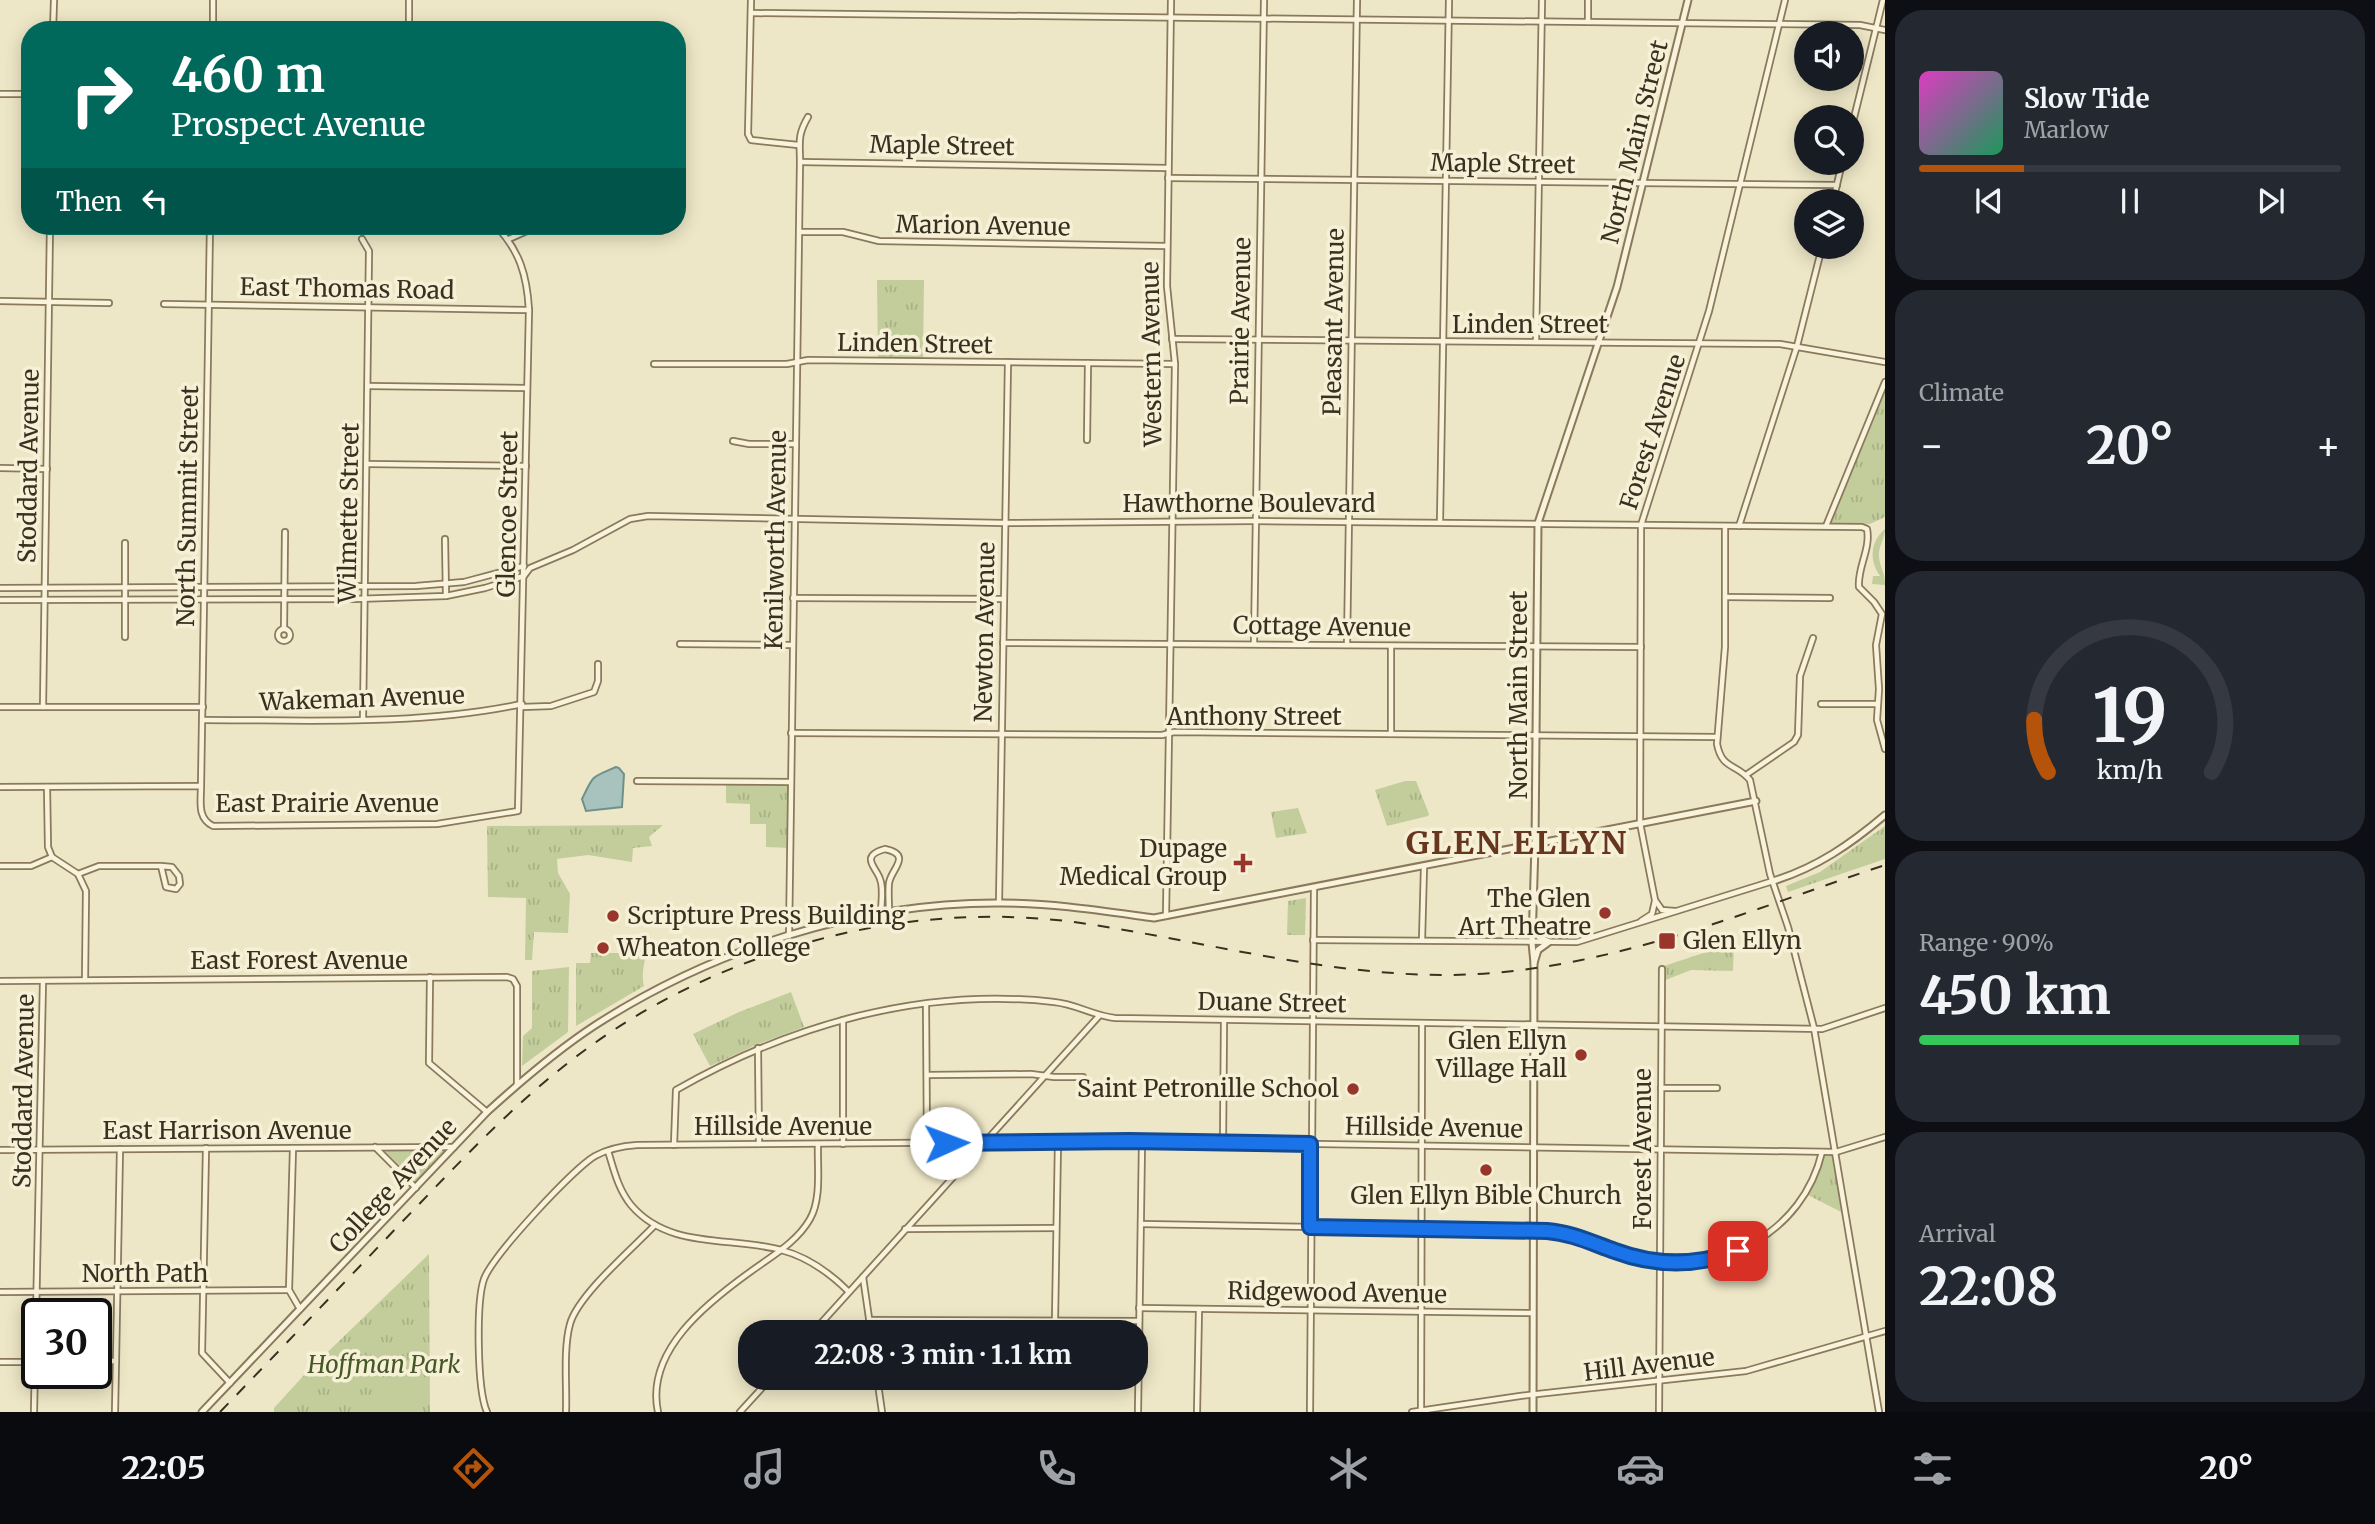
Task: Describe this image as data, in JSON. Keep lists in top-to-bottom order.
{
  "streets": {
    "street": [
      "North Main Street",
      "Maple Street",
      "Marion Avenue",
      "East Thomas Road",
      "Prairie Avenue",
      "Pleasant Avenue",
      "Linden Street",
      "Western Avenue",
      "Forest Avenue",
      "Stoddard Avenue",
      "Hawthorne Boulevard",
      "North Summit Street",
      "Wilmette Street",
      "Glencoe Street",
      "Kenilworth Avenue",
      "Cottage Avenue",
      "Newton Avenue",
      "Wakeman Avenue",
      "Anthony Street",
      "East Prairie Avenue",
      "East Forest Avenue",
      "Duane Street",
      "Hillside Avenue",
      "East Harrison Avenue",
      "College Avenue",
      "North Path",
      "Ridgewood Avenue",
      "Hill Avenue"
    ]
  },
  "crossings": [
    ["North Main Street", "Maple Street"],
    ["North Main Street", "Linden Street"],
    ["North Main Street", "Hawthorne Boulevard"],
    ["North Main Street", "Cottage Avenue"],
    ["North Main Street", "Anthony Street"],
    ["North Main Street", "Duane Street"],
    ["North Main Street", "Hillside Avenue"],
    ["North Main Street", "College Avenue"],
    ["North Main Street", "Ridgewood Avenue"],
    ["North Main Street", "Hill Avenue"],
    ["Maple Street", "Prairie Avenue"],
    ["Maple Street", "Pleasant Avenue"],
    ["Maple Street", "Western Avenue"],
    ["Maple Street", "Forest Avenue"],
    ["Maple Street", "Kenilworth Avenue"],
    ["Marion Avenue", "Western Avenue"],
    ["Marion Avenue", "Kenilworth Avenue"],
    ["East Thomas Road", "North Summit Street"],
    ["East Thomas Road", "Wilmette Street"],
    ["East Thomas Road", "Glencoe Street"],
    ["Prairie Avenue", "Linden Street"],
    ["Prairie Avenue", "Hawthorne Boulevard"],
    ["Prairie Avenue", "Cottage Avenue"],
    ["Pleasant Avenue", "Linden Street"],
    ["Pleasant Avenue", "Hawthorne Boulevard"],
    ["Pleasant Avenue", "Cottage Avenue"],
    ["Linden Street", "Western Avenue"],
    ["Linden Street", "Forest Avenue"],
    ["Linden Street", "Kenilworth Avenue"],
    ["Linden Street", "Newton Avenue"],
    ["Western Avenue", "Hawthorne Boulevard"],
    ["Western Avenue", "Cottage Avenue"],
    ["Western Avenue", "Anthony Street"],
    ["Western Avenue", "College Avenue"],
    ["Forest Avenue", "Hawthorne Boulevard"],
    ["Forest Avenue", "Cottage Avenue"],
    ["Forest Avenue", "Anthony Street"],
    ["Forest Avenue", "Duane Street"],
    ["Forest Avenue", "Hillside Avenue"],
    ["Forest Avenue", "College Avenue"],
    ["Forest Avenue", "Hill Avenue"],
    ["Stoddard Avenue", "East Forest Avenue"],
    ["Stoddard Avenue", "East Harrison Avenue"],
    ["Stoddard Avenue", "North Path"],
    ["Hawthorne Boulevard", "Glencoe Street"],
    ["Hawthorne Boulevard", "Kenilworth Avenue"],
    ["Hawthorne Boulevard", "Newton Avenue"],
    ["North Summit Street", "Wakeman Avenue"],
    ["North Summit Street", "East Prairie Avenue"],
    ["Wilmette Street", "Wakeman Avenue"],
    ["Glencoe Street", "Wakeman Avenue"],
    ["Glencoe Street", "East Prairie Avenue"],
    ["Kenilworth Avenue", "Anthony Street"],
    ["Kenilworth Avenue", "College Avenue"],
    ["Cottage Avenue", "Newton Avenue"],
    ["Newton Avenue", "Anthony Street"],
    ["Newton Avenue", "College Avenue"],
    ["East Forest Avenue", "College Avenue"],
    ["Duane Street", "Hillside Avenue"],
    ["East Harrison Avenue", "College Avenue"]
  ],
  "districts": ["GLEN ELLYN"],
  "parks": ["Hoffman Park"],
  "places": {
    "health": ["Dupage Medical Group"],
    "other": [
      "The Glen Art Theatre",
      "Scripture Press Building",
      "Wheaton College",
      "Glen Ellyn Village Hall",
      "Saint Petronille School",
      "Glen Ellyn Bible Church"
    ],
    "transit": ["Glen Ellyn"]
  },
  "page": {
    "turn": ["460 m", "Prospect Avenue"],
    "song": ["Slow Tide", "Marlow"],
    "then": "Then",
    "tile": [
      "Climate",
      ["Range · 90%", "450 km"],
      ["Arrival", "22:08"]
    ],
    "heat": ["−", "20°", "+"],
    "limit": "30",
    "trip": "22:08 · 3 min · 1.1 km",
    "tabs": ["22:05", "20°"],
    "gauge": ["19", "km/h"]
  }
}
